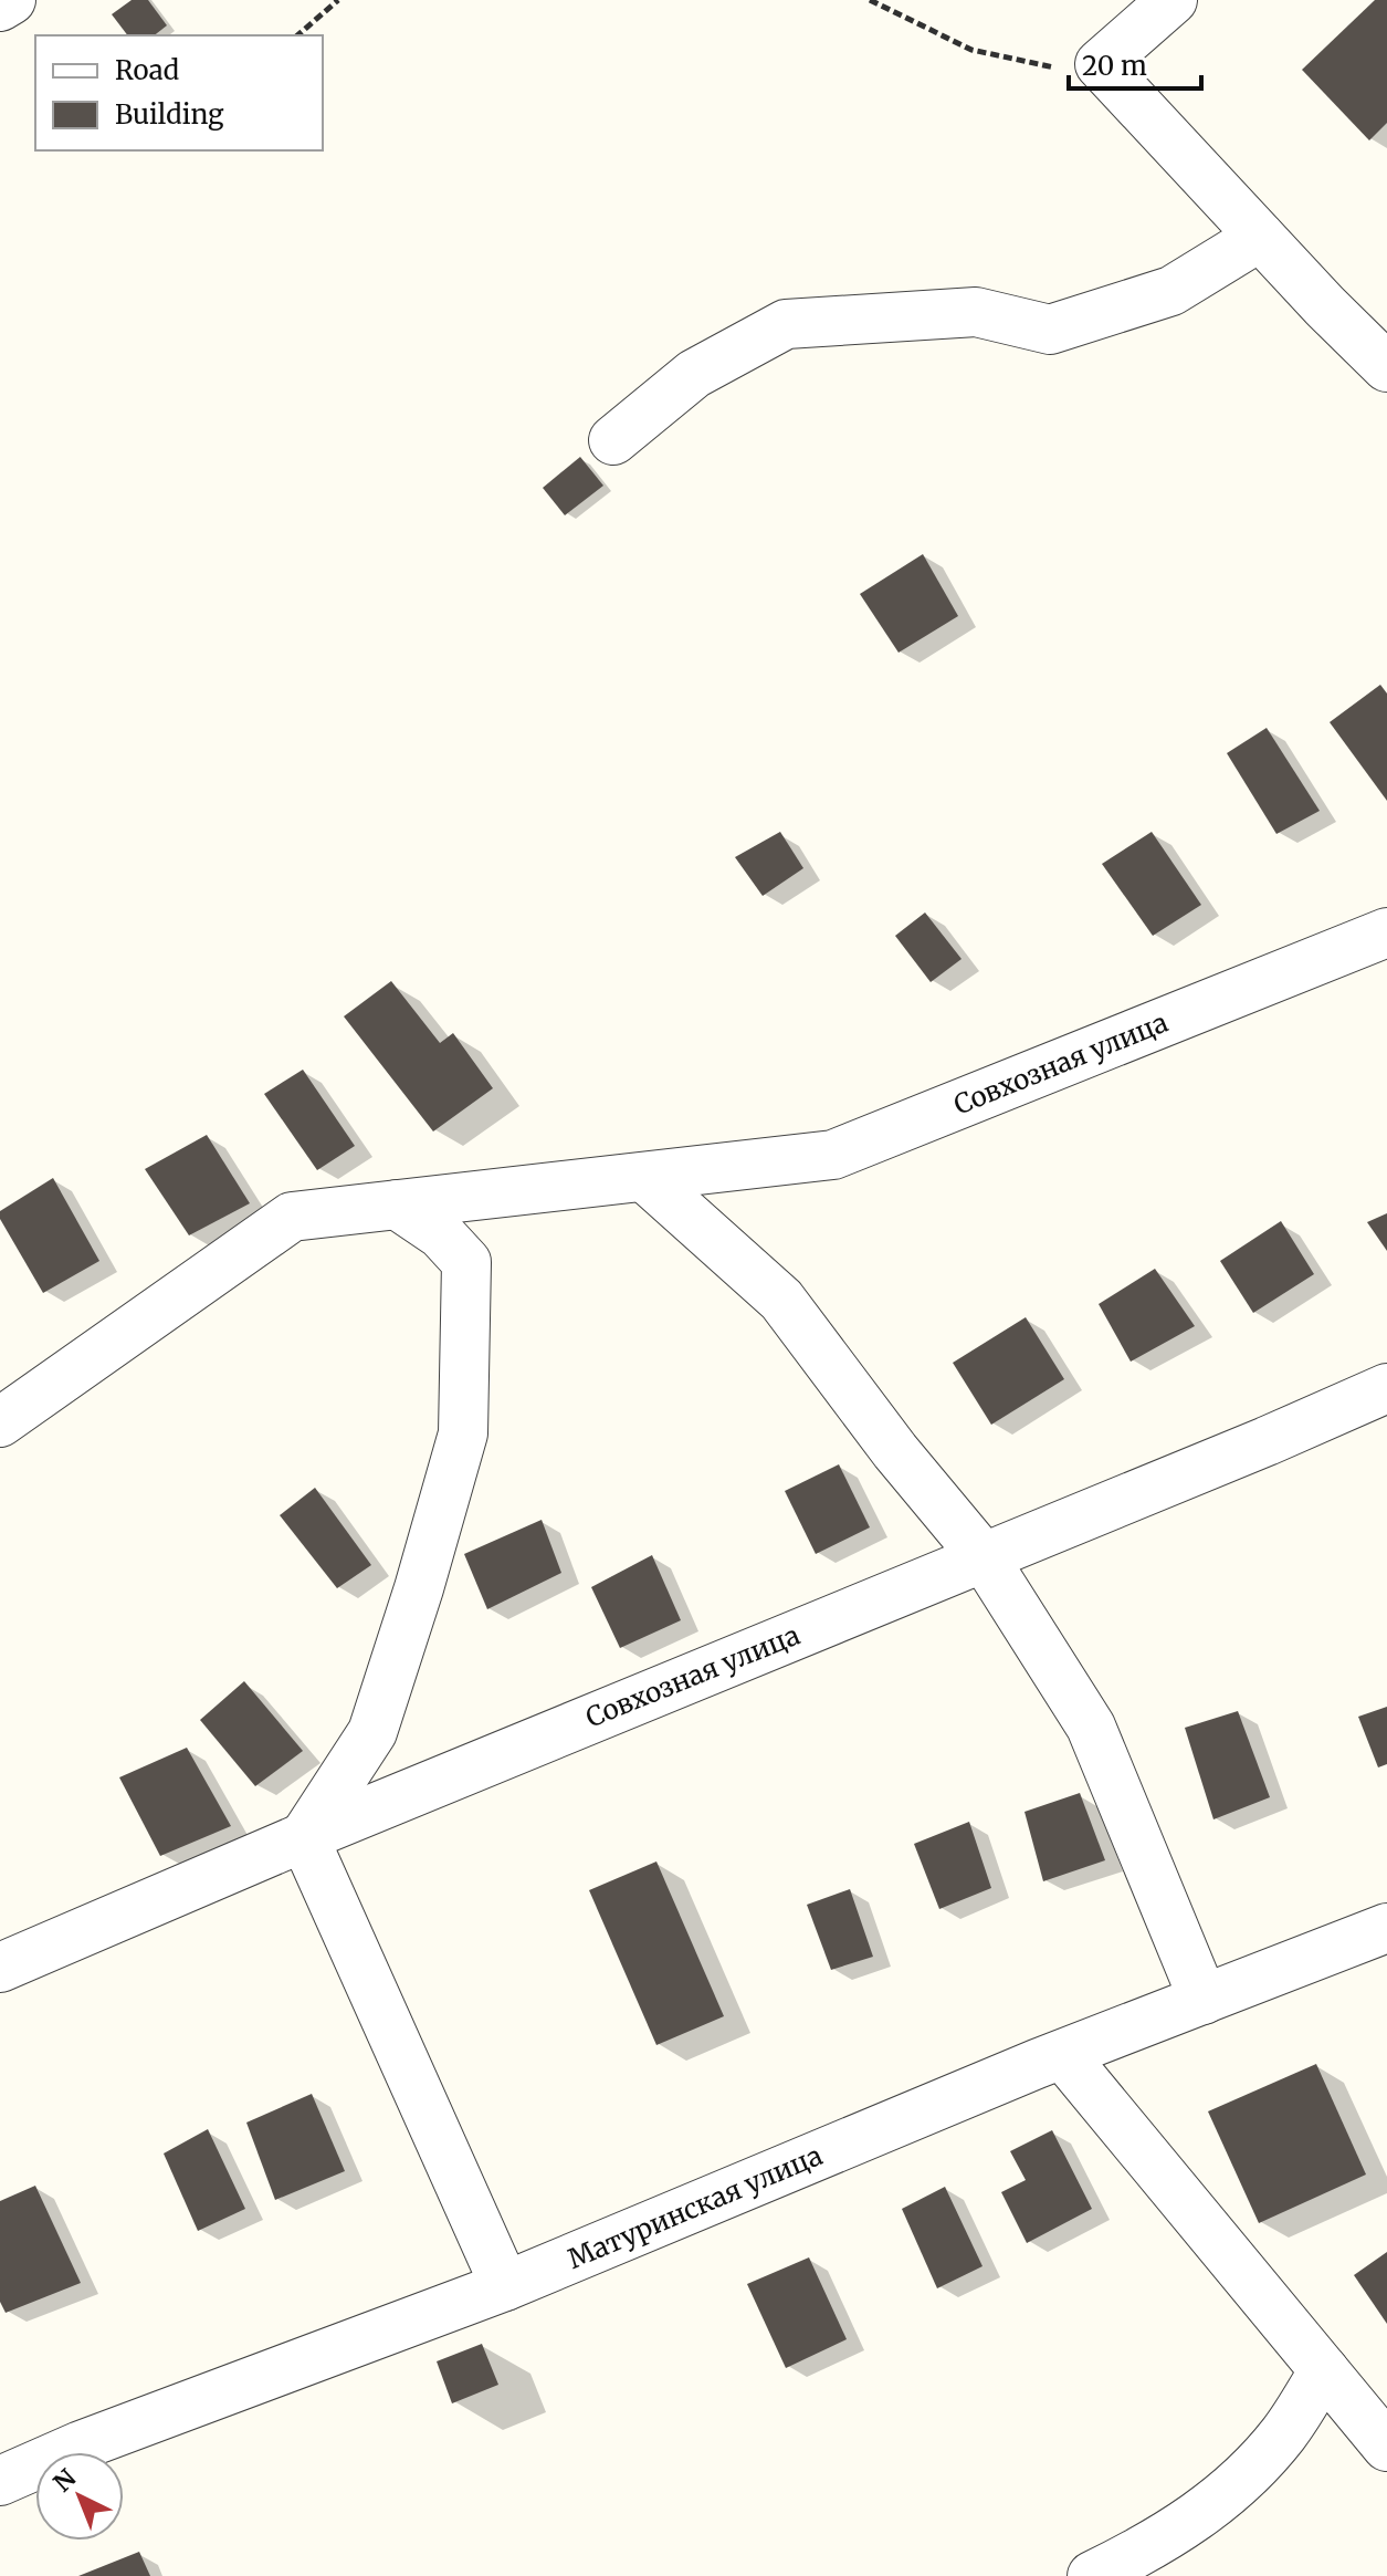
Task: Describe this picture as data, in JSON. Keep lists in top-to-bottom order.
{
  "streets": {
    "street": ["Совхозная улица", "Матуринская улица"]
  },
  "legend": ["Road", "Building"],
  "scale_bar": "20 m",
  "north": "top left"
}
